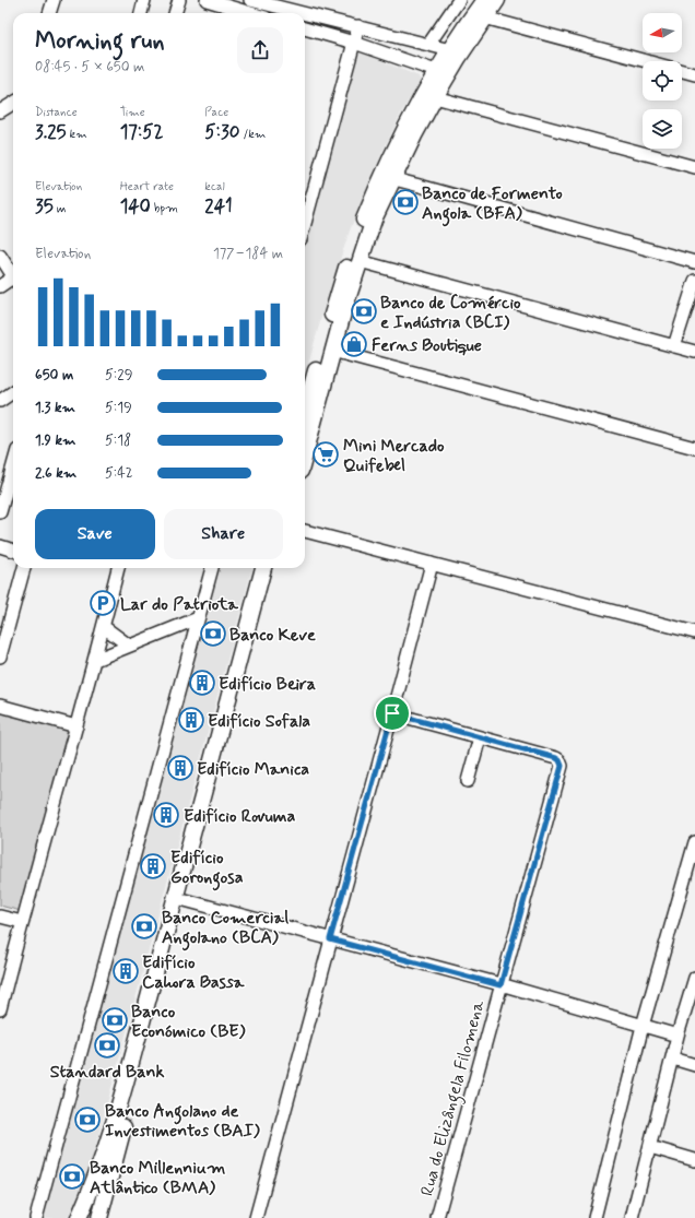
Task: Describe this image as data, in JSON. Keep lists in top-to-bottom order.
{
  "streets": {
    "street": ["Rua do Elizângela Filomena"]
  },
  "places": {
    "bank": [
      "Banco de Formento Angola (BFA)",
      "Banco de Comércio e Indústria (BCI)",
      "Banco Keve",
      "Banco Comercial Angolano (BCA)",
      "Banco Económico (BE)",
      "Standard Bank",
      "Banco Angolano de Investimentos (BAI)",
      "Banco Millennium Atlântico (BMA)"
    ],
    "shop": ["Ferns Boutique"],
    "supermarket": ["Mini Mercado Quifebel"],
    "parking": ["Lar do Patriota"],
    "building": [
      "Edifício Beira",
      "Edifício Sofala",
      "Edifício Manica",
      "Edifício Rovuma",
      "Edifício Gorongosa",
      "Edifício Cahora Bassa"
    ]
  },
  "north": "left",
  "page": {
    "heading": ["Morning run", "08:45 · 5 × 650 m"],
    "stats": [
      ["Distance", "3.25 km"],
      ["Time", "17:52"],
      ["Pace", "5:30 /km"],
      ["Elevation", "35 m"],
      ["Heart rate", "140 bpm"],
      ["kcal", "241"]
    ],
    "chart": ["Elevation", "177–184 m"],
    "list": [
      {
        "name": "650 m",
        "note": "5:29"
      },
      {
        "name": "1.3 km",
        "note": "5:19"
      },
      {
        "name": "1.9 km",
        "note": "5:18"
      },
      {
        "name": "2.6 km",
        "note": "5:42"
      }
    ],
    "buttons": ["Save", "Share"]
  }
}
